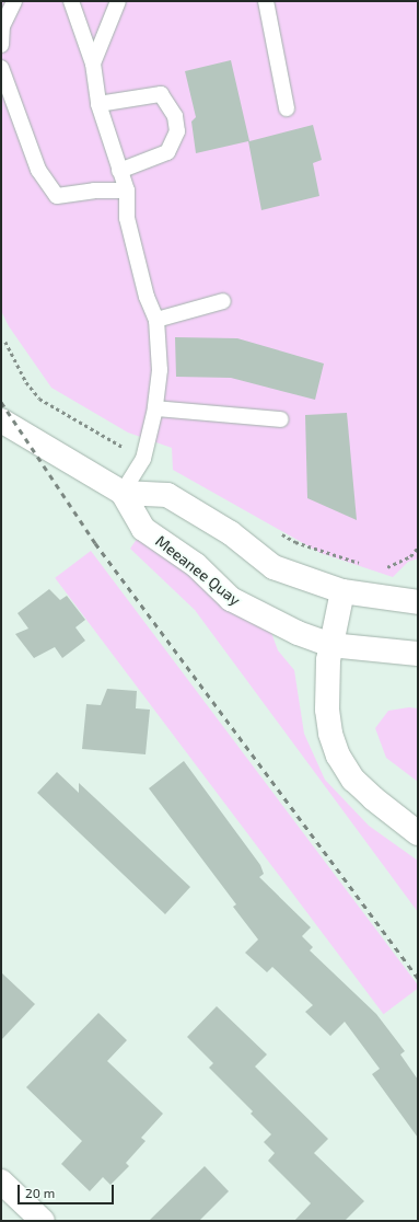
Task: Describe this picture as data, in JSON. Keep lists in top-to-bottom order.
{
  "streets": {
    "main road": ["Meeanee Quay"]
  },
  "scale_bar": "20 m"
}
